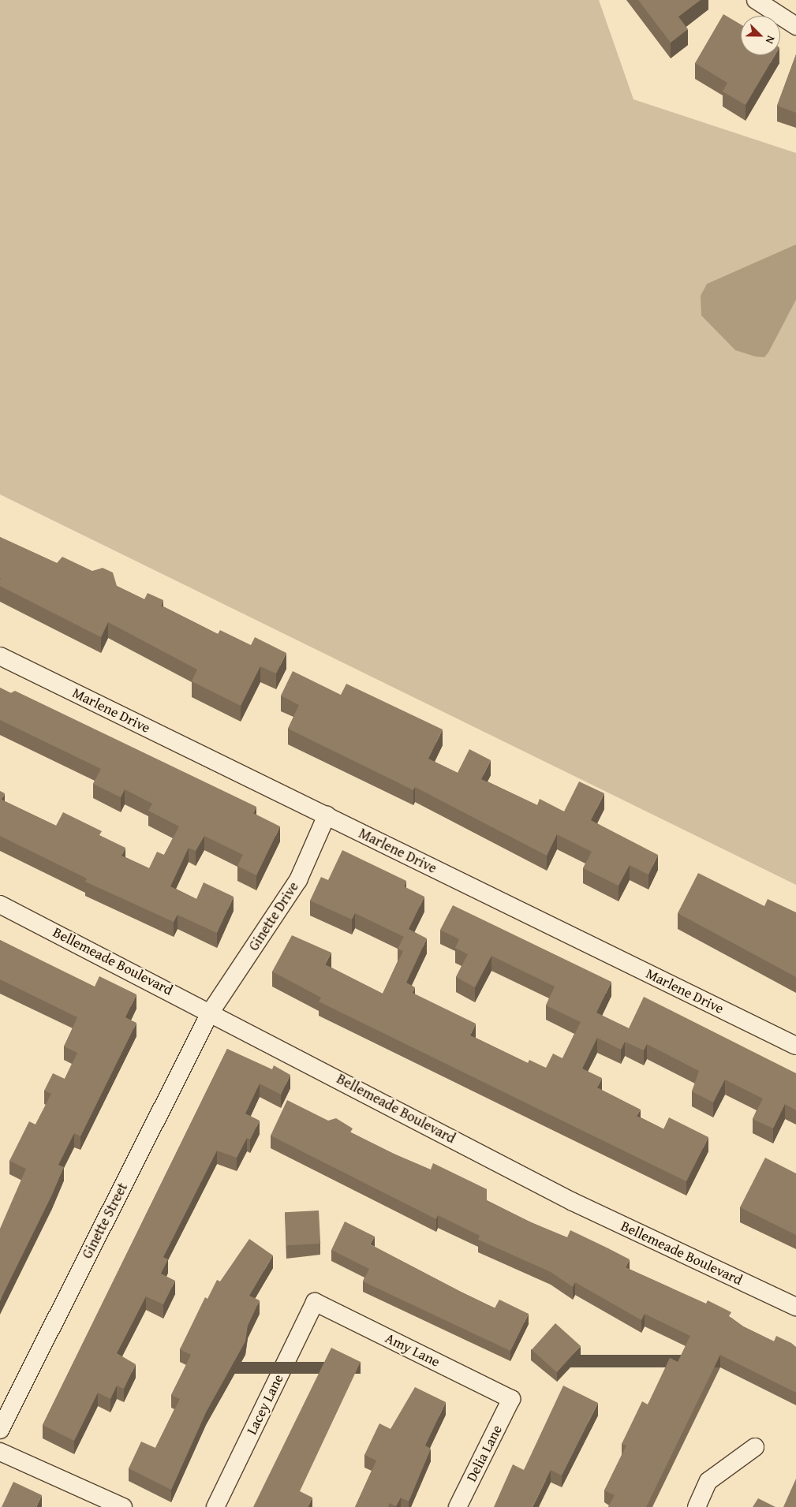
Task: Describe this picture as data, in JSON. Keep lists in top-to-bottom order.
{
  "streets": {
    "street": [
      "Marlene Drive",
      "Ginette Drive",
      "Bellemeade Boulevard",
      "Ginette Street",
      "Amy Lane",
      "Lacey Lane",
      "Delia Lane"
    ]
  },
  "crossings": [
    ["Marlene Drive", "Ginette Drive"],
    ["Ginette Drive", "Bellemeade Boulevard"],
    ["Ginette Drive", "Ginette Street"],
    ["Bellemeade Boulevard", "Ginette Street"],
    ["Amy Lane", "Lacey Lane"],
    ["Amy Lane", "Delia Lane"]
  ],
  "north": "bottom right"
}
